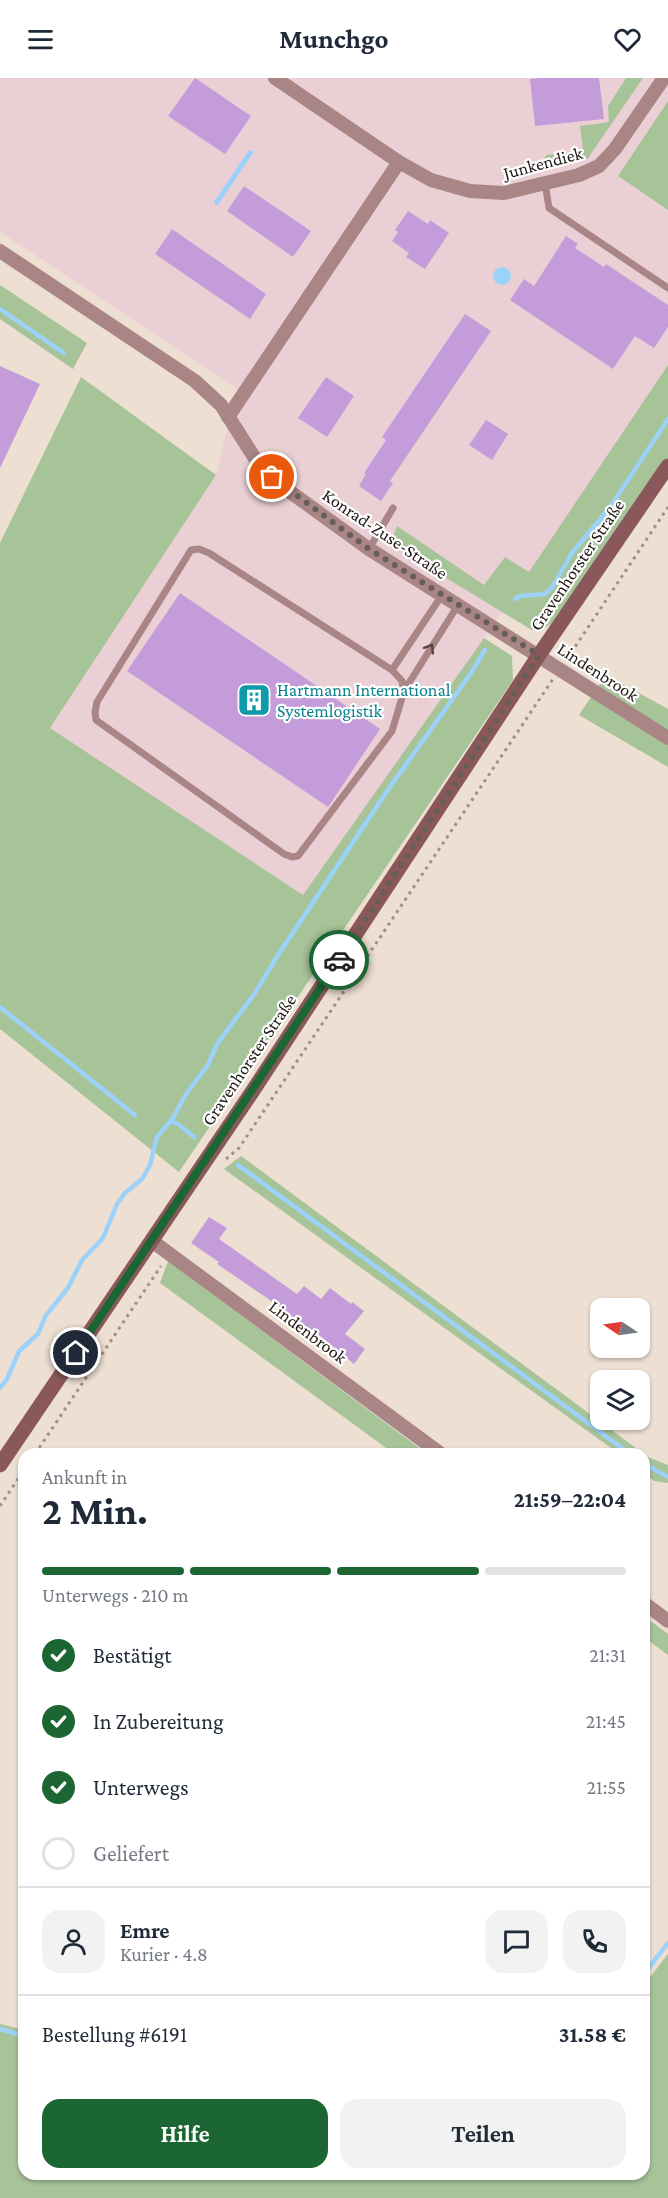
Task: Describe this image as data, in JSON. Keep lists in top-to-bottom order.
{
  "streets": {
    "main road": ["Gravenhorster Straße"],
    "street": ["Junkendiek", "Konrad-Zuse-Straße", "Lindenbrook"]
  },
  "crossings": [
    ["Konrad-Zuse-Straße", "Gravenhorster Straße"],
    ["Konrad-Zuse-Straße", "Lindenbrook"],
    ["Gravenhorster Straße", "Lindenbrook"]
  ],
  "places": {
    "building": ["Hartmann International Systemlogistik"]
  },
  "north": "left",
  "page": {
    "header": "Munchgo",
    "heading": ["2 Min.", "Ankunft in", "21:59–22:04"],
    "panel": [
      "Emre",
      "Kurier · 4.8",
      "Bestellung #6191",
      "31.58 €"
    ],
    "bar": "Unterwegs · 210 m",
    "list": [
      ["Bestätigt", "21:31"],
      ["In Zubereitung", "21:45"],
      ["Unterwegs", "21:55"],
      "Geliefert"
    ],
    "buttons": ["Hilfe", "Teilen"]
  }
}
